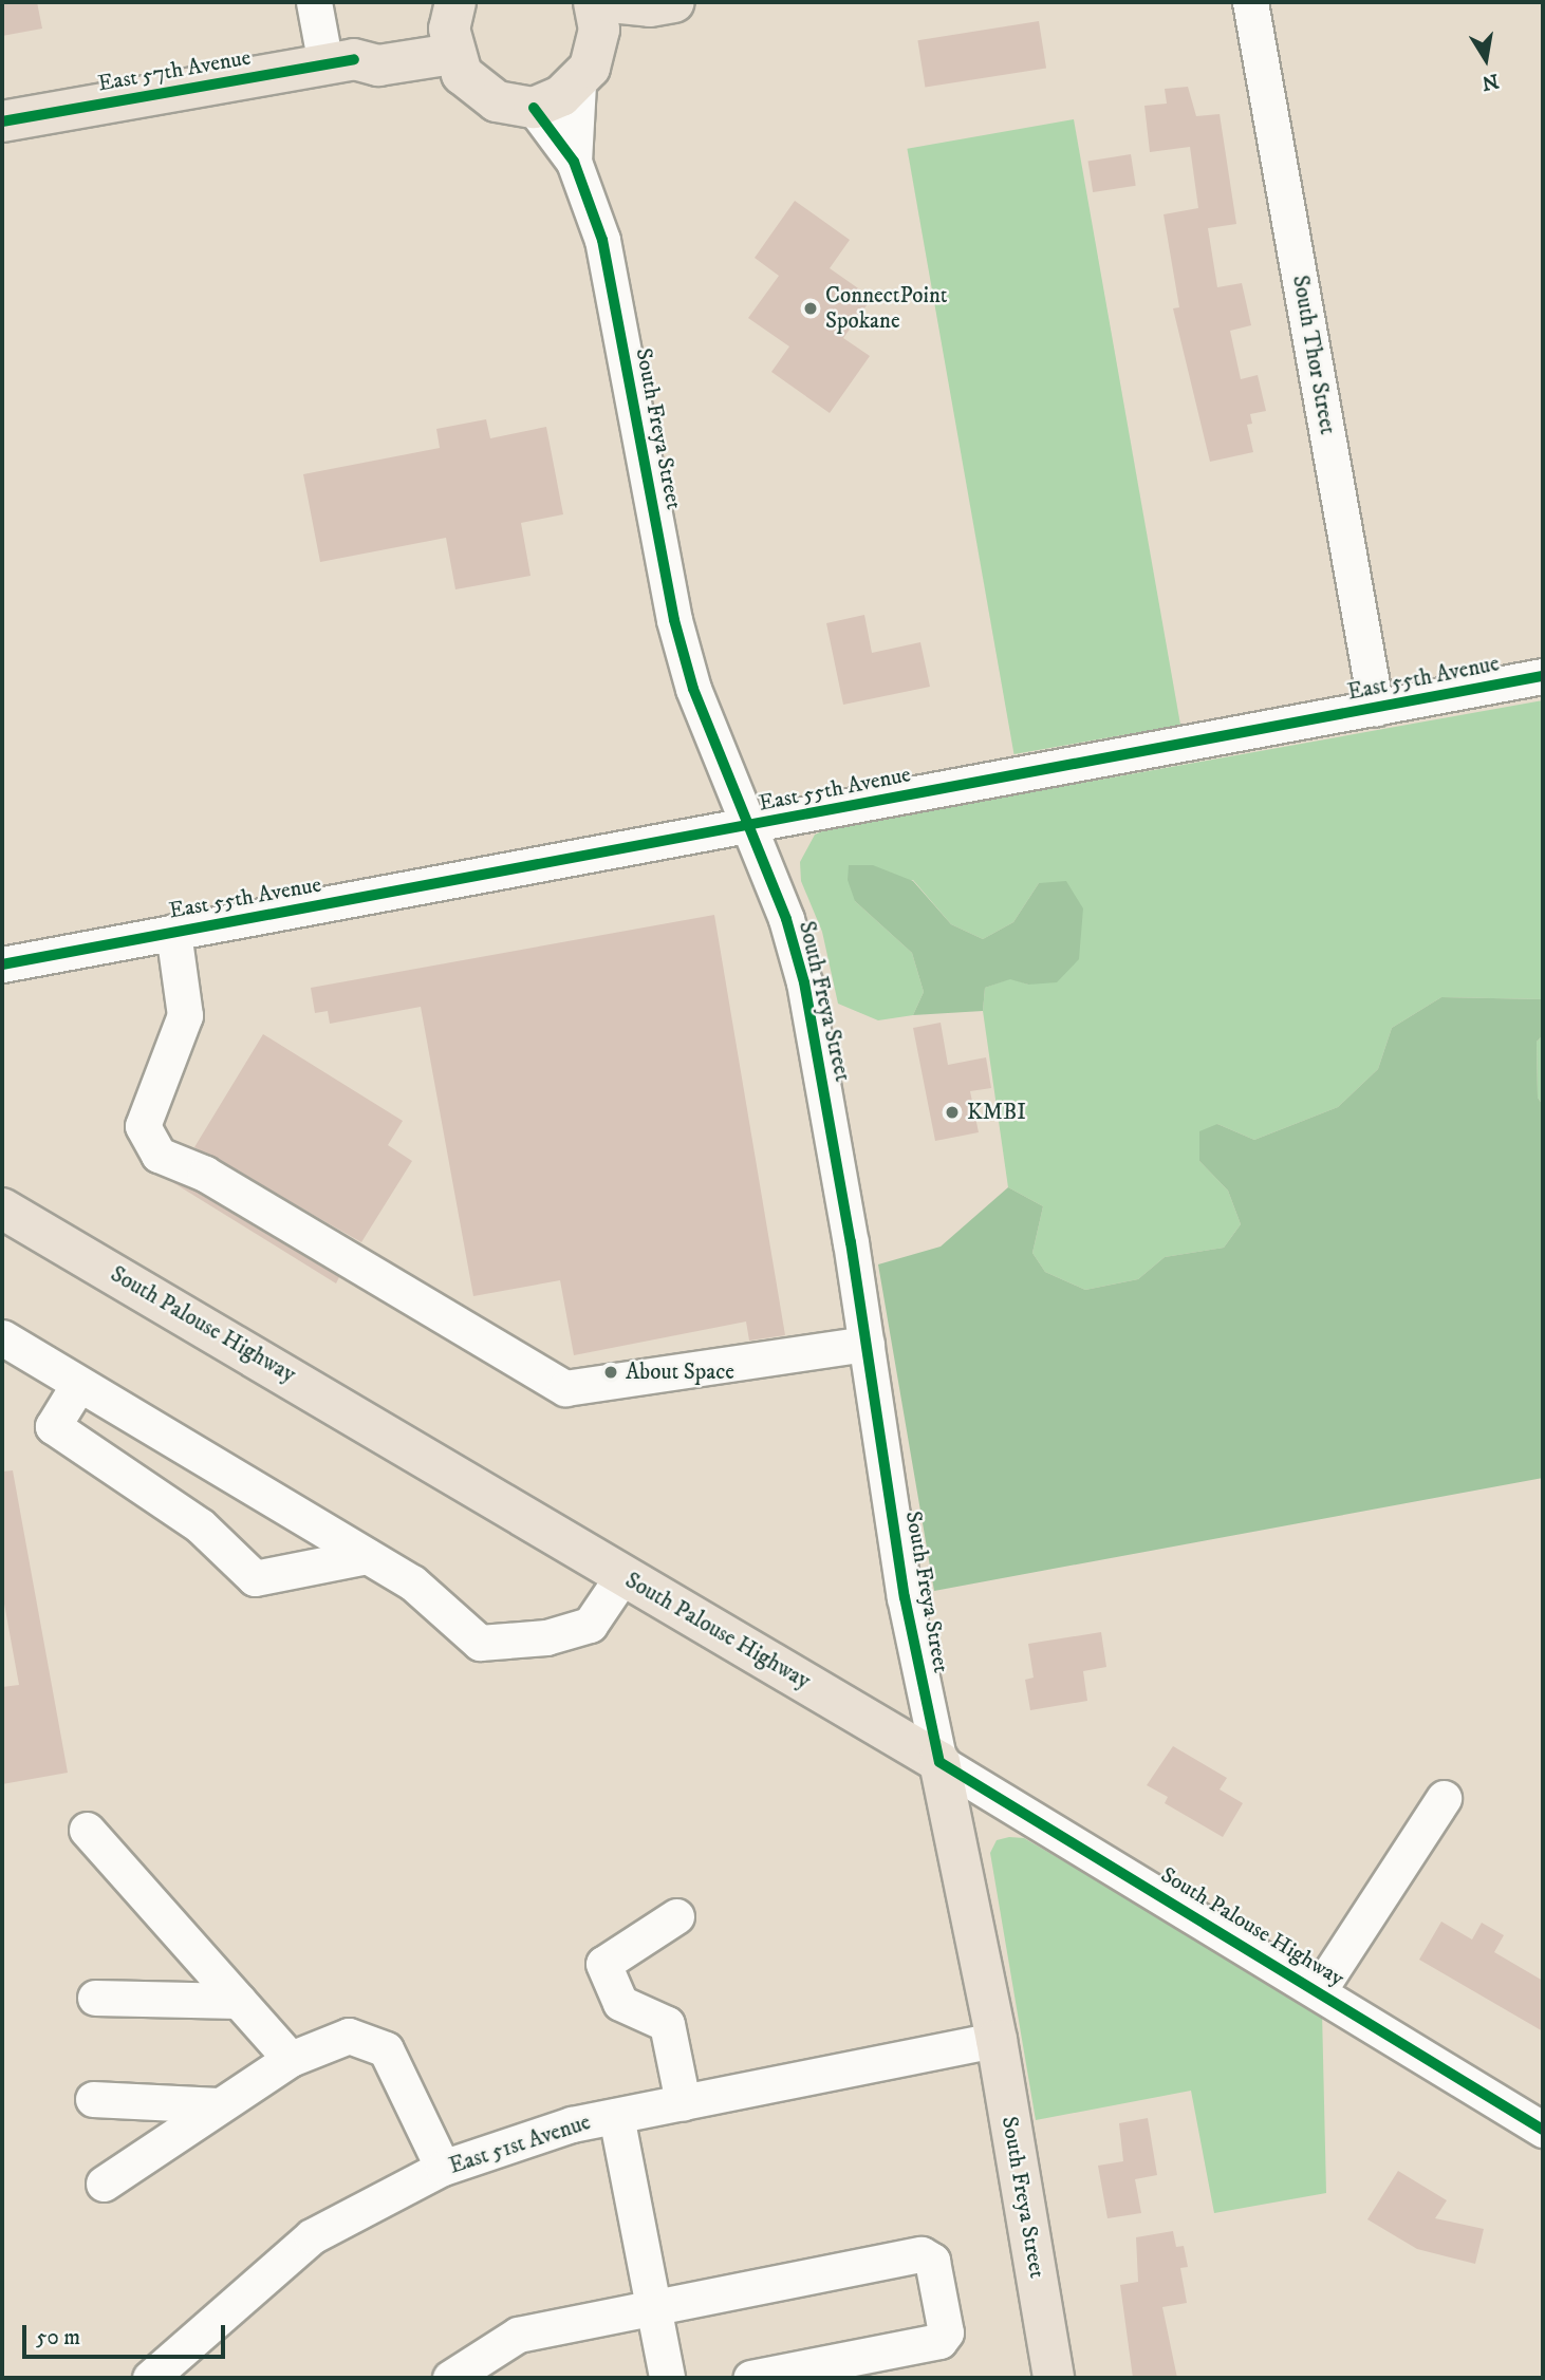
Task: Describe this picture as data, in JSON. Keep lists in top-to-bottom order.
{
  "streets": {
    "main road": ["East 57th Avenue", "South Freya Street", "South Palouse Highway"],
    "street": ["South Thor Street", "East 55th Avenue", "East 51st Avenue"]
  },
  "crossings": [
    ["East 57th Avenue", "South Freya Street"],
    ["South Thor Street", "East 55th Avenue"],
    ["South Freya Street", "East 55th Avenue"],
    ["South Freya Street", "South Palouse Highway"],
    ["South Freya Street", "East 51st Avenue"]
  ],
  "places": ["ConnectPoint Spokane", "KMBI", "About Space"],
  "scale_bar": "50 m",
  "north": "bottom"
}
